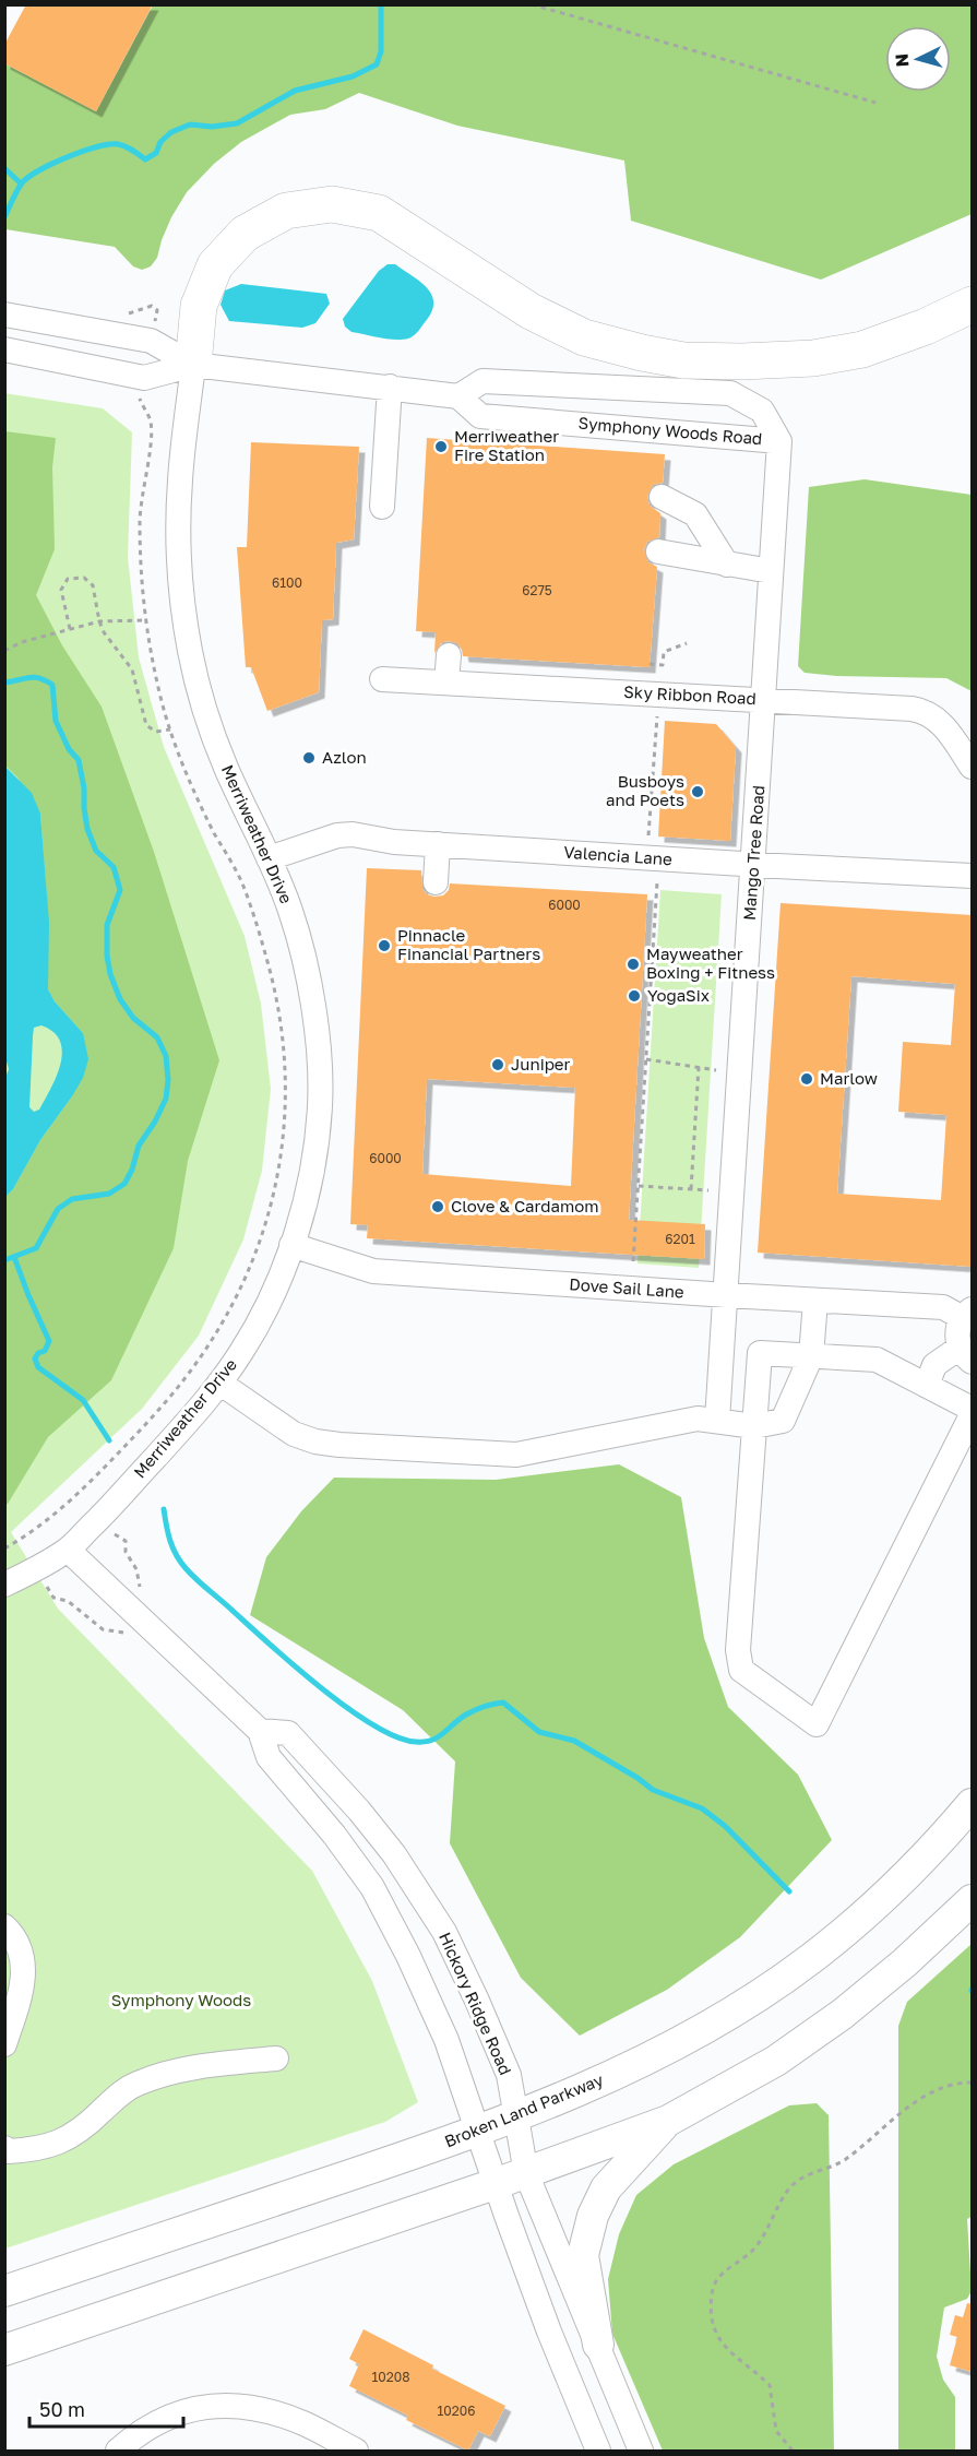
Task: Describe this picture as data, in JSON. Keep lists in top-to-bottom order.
{
  "streets": {
    "main road": ["Broken Land Parkway"],
    "street": [
      "Symphony Woods Road",
      "Sky Ribbon Road",
      "Merriweather Drive",
      "Mango Tree Road",
      "Valencia Lane",
      "Dove Sail Lane",
      "Hickory Ridge Road"
    ]
  },
  "crossings": [
    ["Symphony Woods Road", "Mango Tree Road"],
    ["Sky Ribbon Road", "Mango Tree Road"],
    ["Merriweather Drive", "Valencia Lane"],
    ["Merriweather Drive", "Dove Sail Lane"],
    ["Mango Tree Road", "Valencia Lane"],
    ["Mango Tree Road", "Dove Sail Lane"],
    ["Hickory Ridge Road", "Broken Land Parkway"]
  ],
  "parks": ["Symphony Woods"],
  "places": [
    "Merriweather Fire Station",
    "Azlon",
    "Busboys and Poets",
    "Pinnacle Financial Partners",
    "Mayweather Boxing + Fitness",
    "YogaSix",
    "Juniper",
    "Marlow",
    "Clove & Cardamom"
  ],
  "house_numbers": [
    "6100",
    "6275",
    "6000",
    "6000",
    "6201",
    "10208",
    "10206"
  ],
  "scale_bar": "50 m",
  "north": "left"
}
